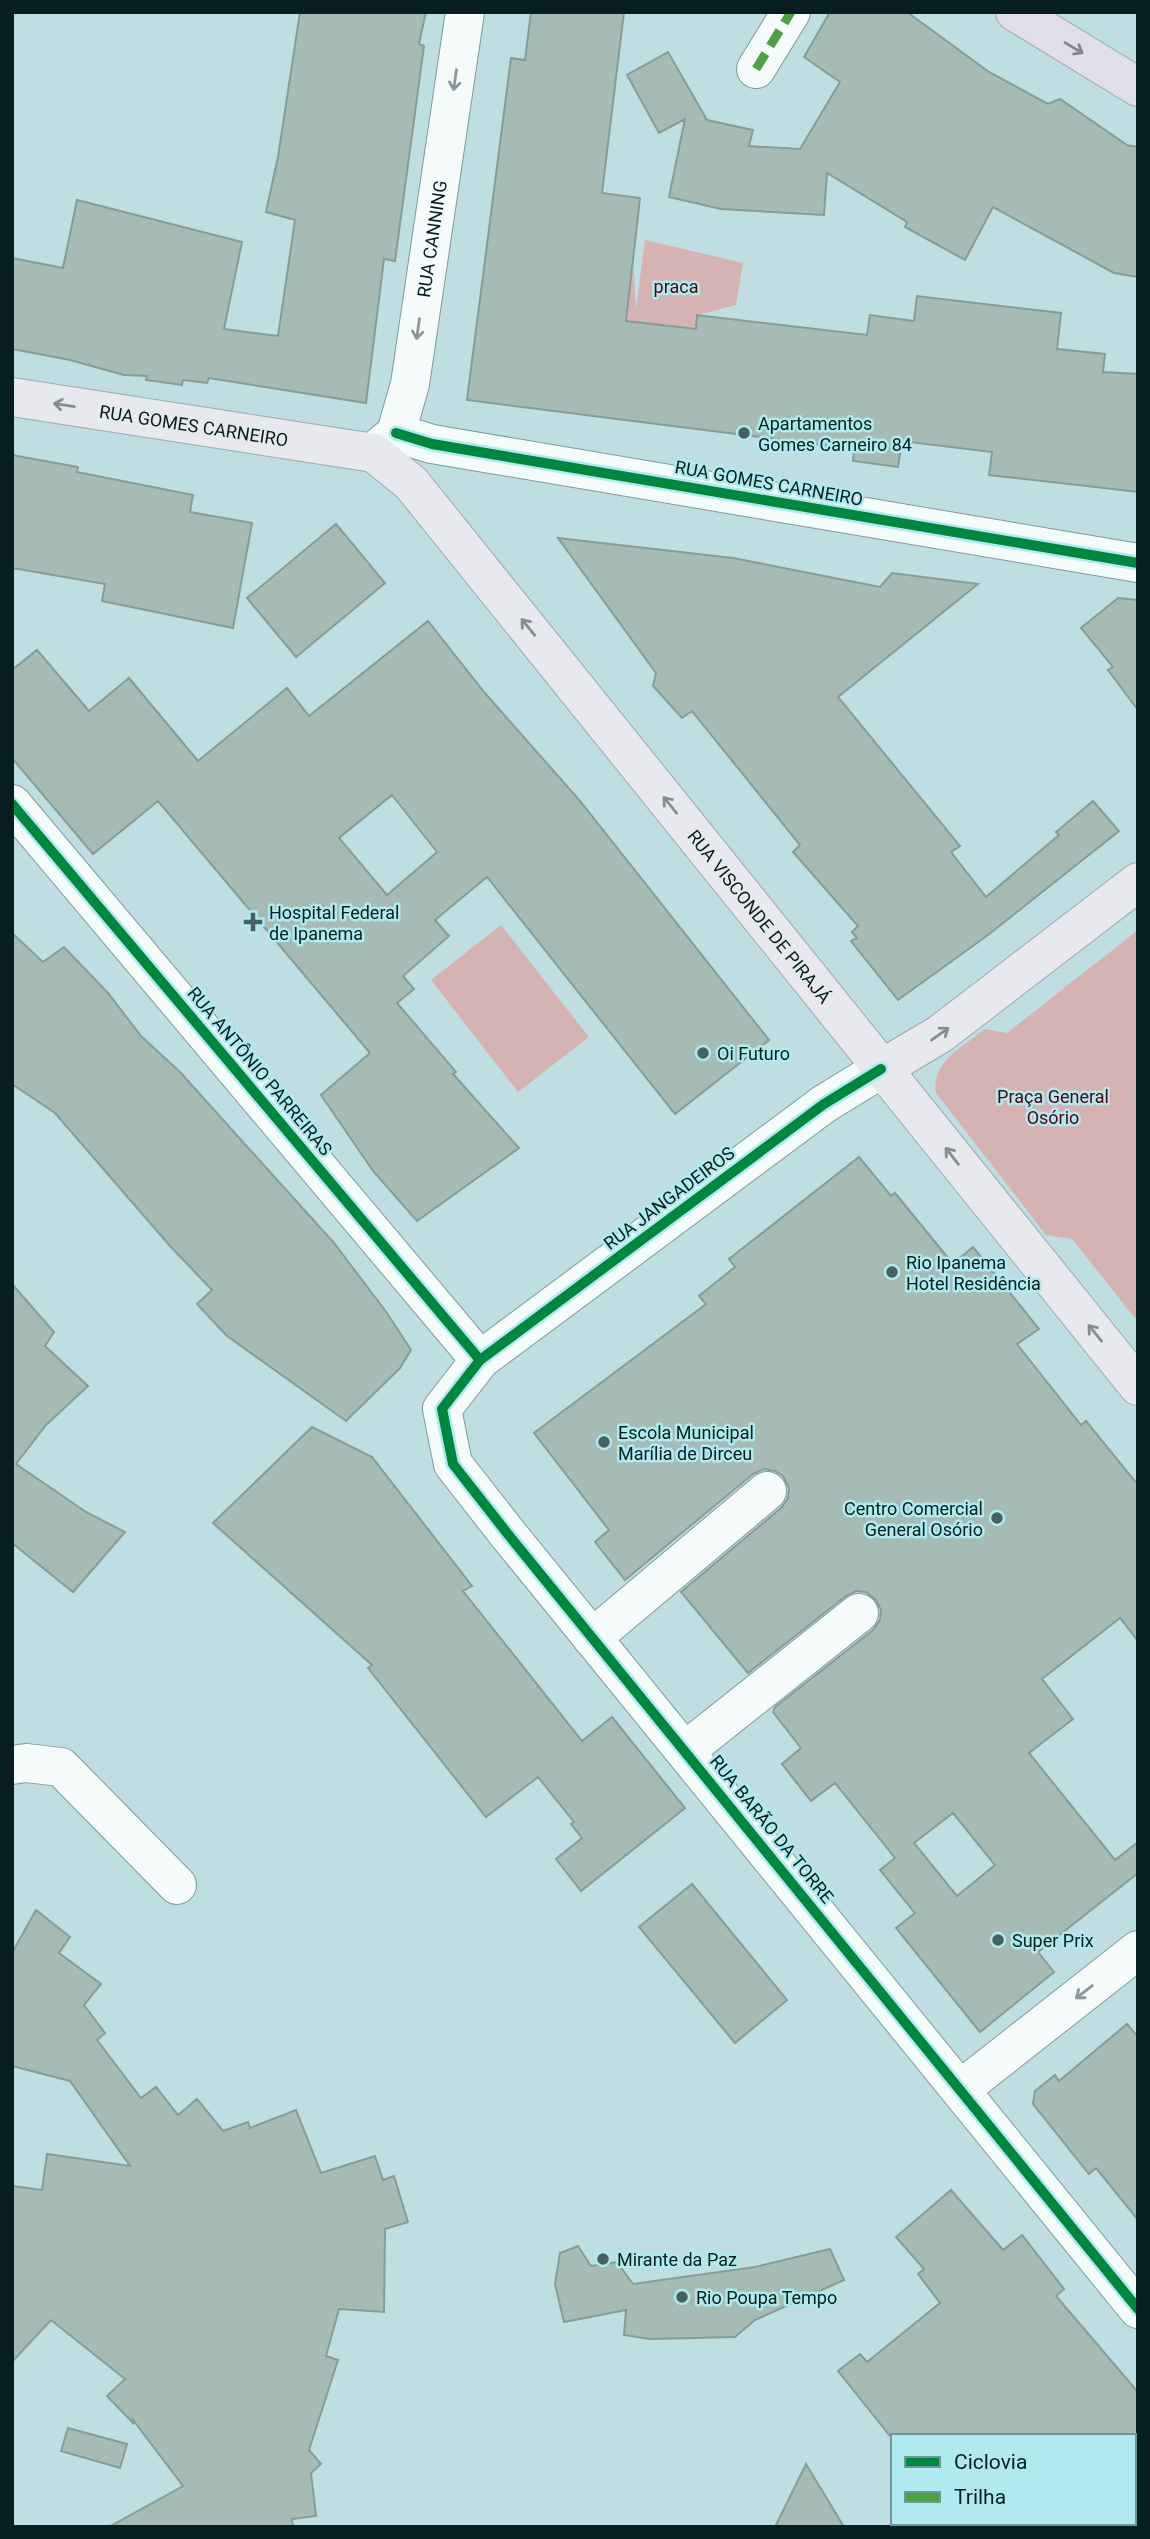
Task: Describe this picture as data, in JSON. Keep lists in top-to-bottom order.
{
  "streets": {
    "main road": ["RUA GOMES CARNEIRO", "RUA VISCONDE DE PIRAJÁ", "RUA JANGADEIROS"],
    "street": ["RUA CANNING", "RUA ANTÔNIO PARREIRAS", "RUA BARÃO DA TORRE"]
  },
  "crossings": [
    ["RUA CANNING", "RUA GOMES CARNEIRO"],
    ["RUA CANNING", "RUA VISCONDE DE PIRAJÁ"],
    ["RUA GOMES CARNEIRO", "RUA VISCONDE DE PIRAJÁ"],
    ["RUA VISCONDE DE PIRAJÁ", "RUA JANGADEIROS"],
    ["RUA ANTÔNIO PARREIRAS", "RUA JANGADEIROS"],
    ["RUA ANTÔNIO PARREIRAS", "RUA BARÃO DA TORRE"],
    ["RUA JANGADEIROS", "RUA BARÃO DA TORRE"]
  ],
  "one_way": ["RUA CANNING", "RUA VISCONDE DE PIRAJÁ", "RUA JANGADEIROS"],
  "parks": ["praca", "Praça General Osório"],
  "places": {
    "other": [
      "Apartamentos Gomes Carneiro 84",
      "Oi Futuro",
      "Rio Ipanema Hotel Residência",
      "Escola Municipal Marília de Dirceu",
      "Centro Comercial General Osório",
      "Super Prix",
      "Mirante da Paz",
      "Rio Poupa Tempo"
    ],
    "health": ["Hospital Federal de Ipanema"]
  },
  "legend": ["Ciclovia", "Trilha"]
}
